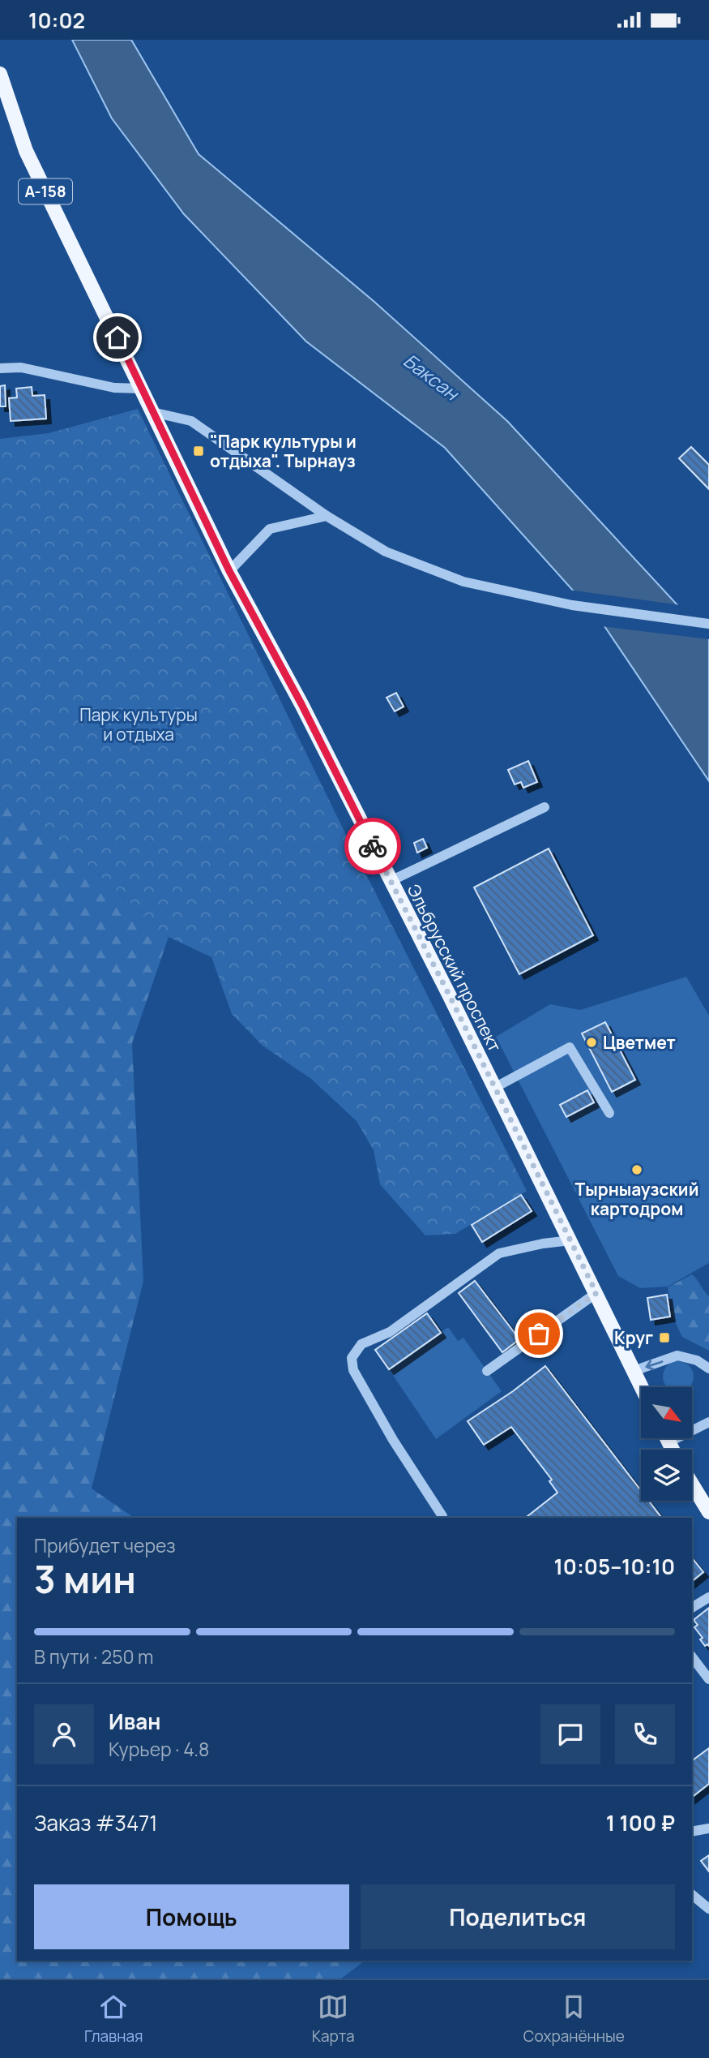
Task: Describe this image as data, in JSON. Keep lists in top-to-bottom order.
{
  "streets": {
    "main road": ["А-158", "Эльбрусский проспект"]
  },
  "water": ["Баксан"],
  "parks": ["Парк культуры и отдыха"],
  "places": {
    "transit": ["\"Парк культуры и отдыха\". Тырнауз", "Круг"],
    "other": ["Цветмет", "Тырныаузский картодром"]
  },
  "north": "bottom right",
  "page": {
    "status": "10:02",
    "heading": ["3 мин", "Прибудет через", "10:05–10:10"],
    "panel": [
      "Иван",
      "Курьер · 4.8",
      "Заказ #3471",
      "1 100 ₽"
    ],
    "bar": "В пути · 250 m",
    "buttons": ["Помощь", "Поделиться"],
    "tabs": ["Главная", "Карта", "Сохранённые"]
  }
}
